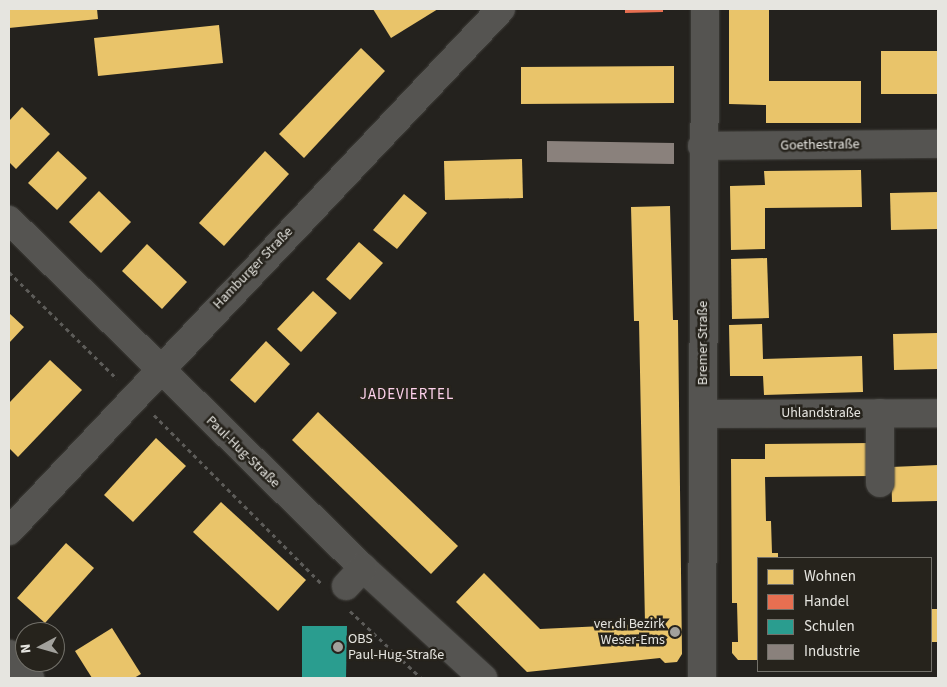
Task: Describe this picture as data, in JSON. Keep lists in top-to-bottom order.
{
  "streets": {
    "street": [
      "Goethestraße",
      "Hamburger Straße",
      "Bremer Straße",
      "Uhlandstraße",
      "Paul-Hug-Straße"
    ]
  },
  "crossings": [
    ["Goethestraße", "Bremer Straße"],
    ["Hamburger Straße", "Paul-Hug-Straße"],
    ["Bremer Straße", "Uhlandstraße"]
  ],
  "districts": ["JADEVIERTEL"],
  "places": ["ver.di Bezirk Weser-Ems", "OBS Paul-Hug-Straße"],
  "legend": [
    "Wohnen",
    "Handel",
    "Schulen",
    "Industrie"
  ],
  "north": "left"
}
